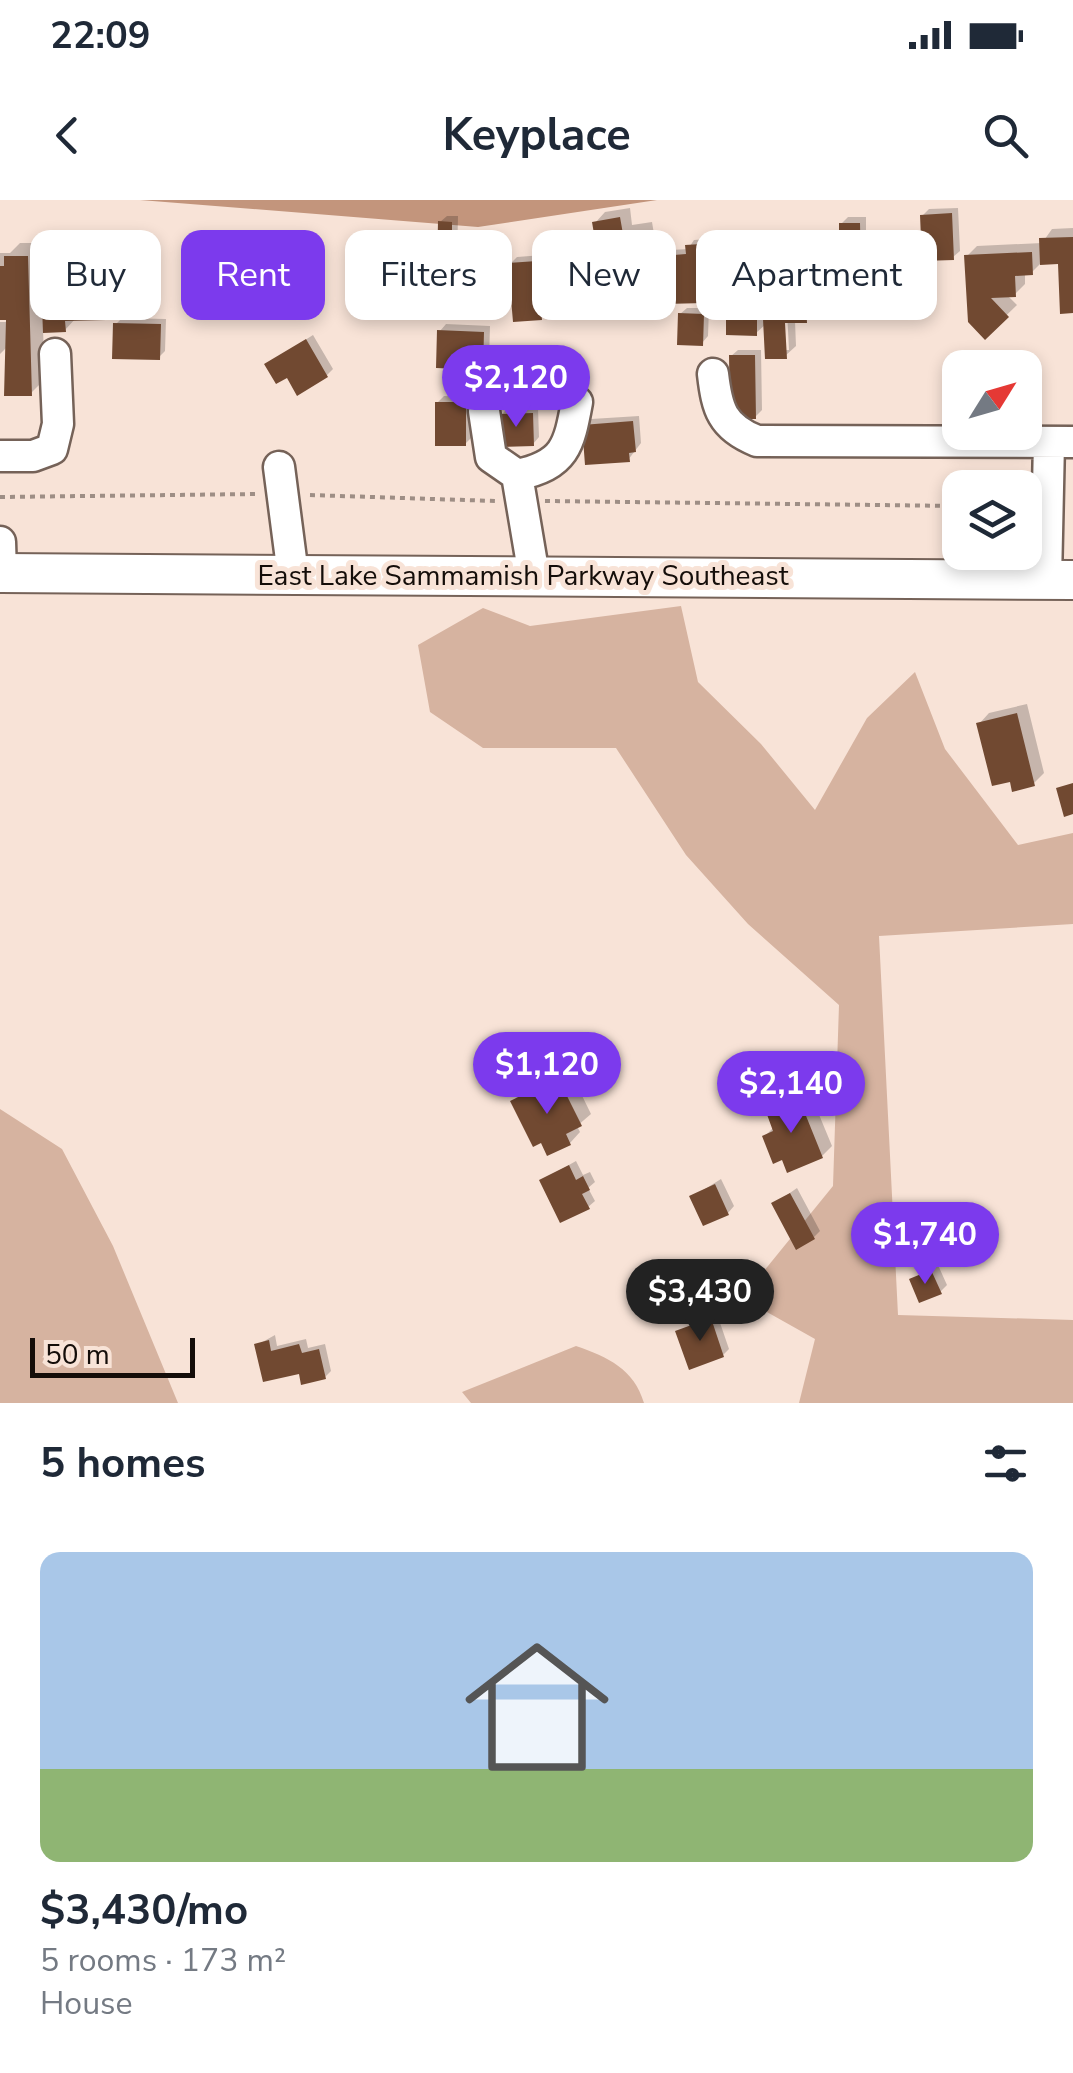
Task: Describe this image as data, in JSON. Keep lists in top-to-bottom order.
{
  "streets": {
    "main road": ["East Lake Sammamish Parkway Southeast"]
  },
  "scale_bar": "50 m",
  "north": "top right",
  "page": {
    "status": "22:09",
    "header": "Keyplace",
    "chip": [
      "Buy",
      "Rent",
      "Filters",
      "New",
      "Apartment"
    ],
    "price": [
      "$2,120",
      "$1,120",
      "$2,140",
      "$1,740",
      "$3,430"
    ],
    "scale": "50 m",
    "heading": "5 homes",
    "list": [
      {
        "name": "$3,430/mo",
        "note": "5 rooms · 173 m² · House"
      }
    ]
  }
}
